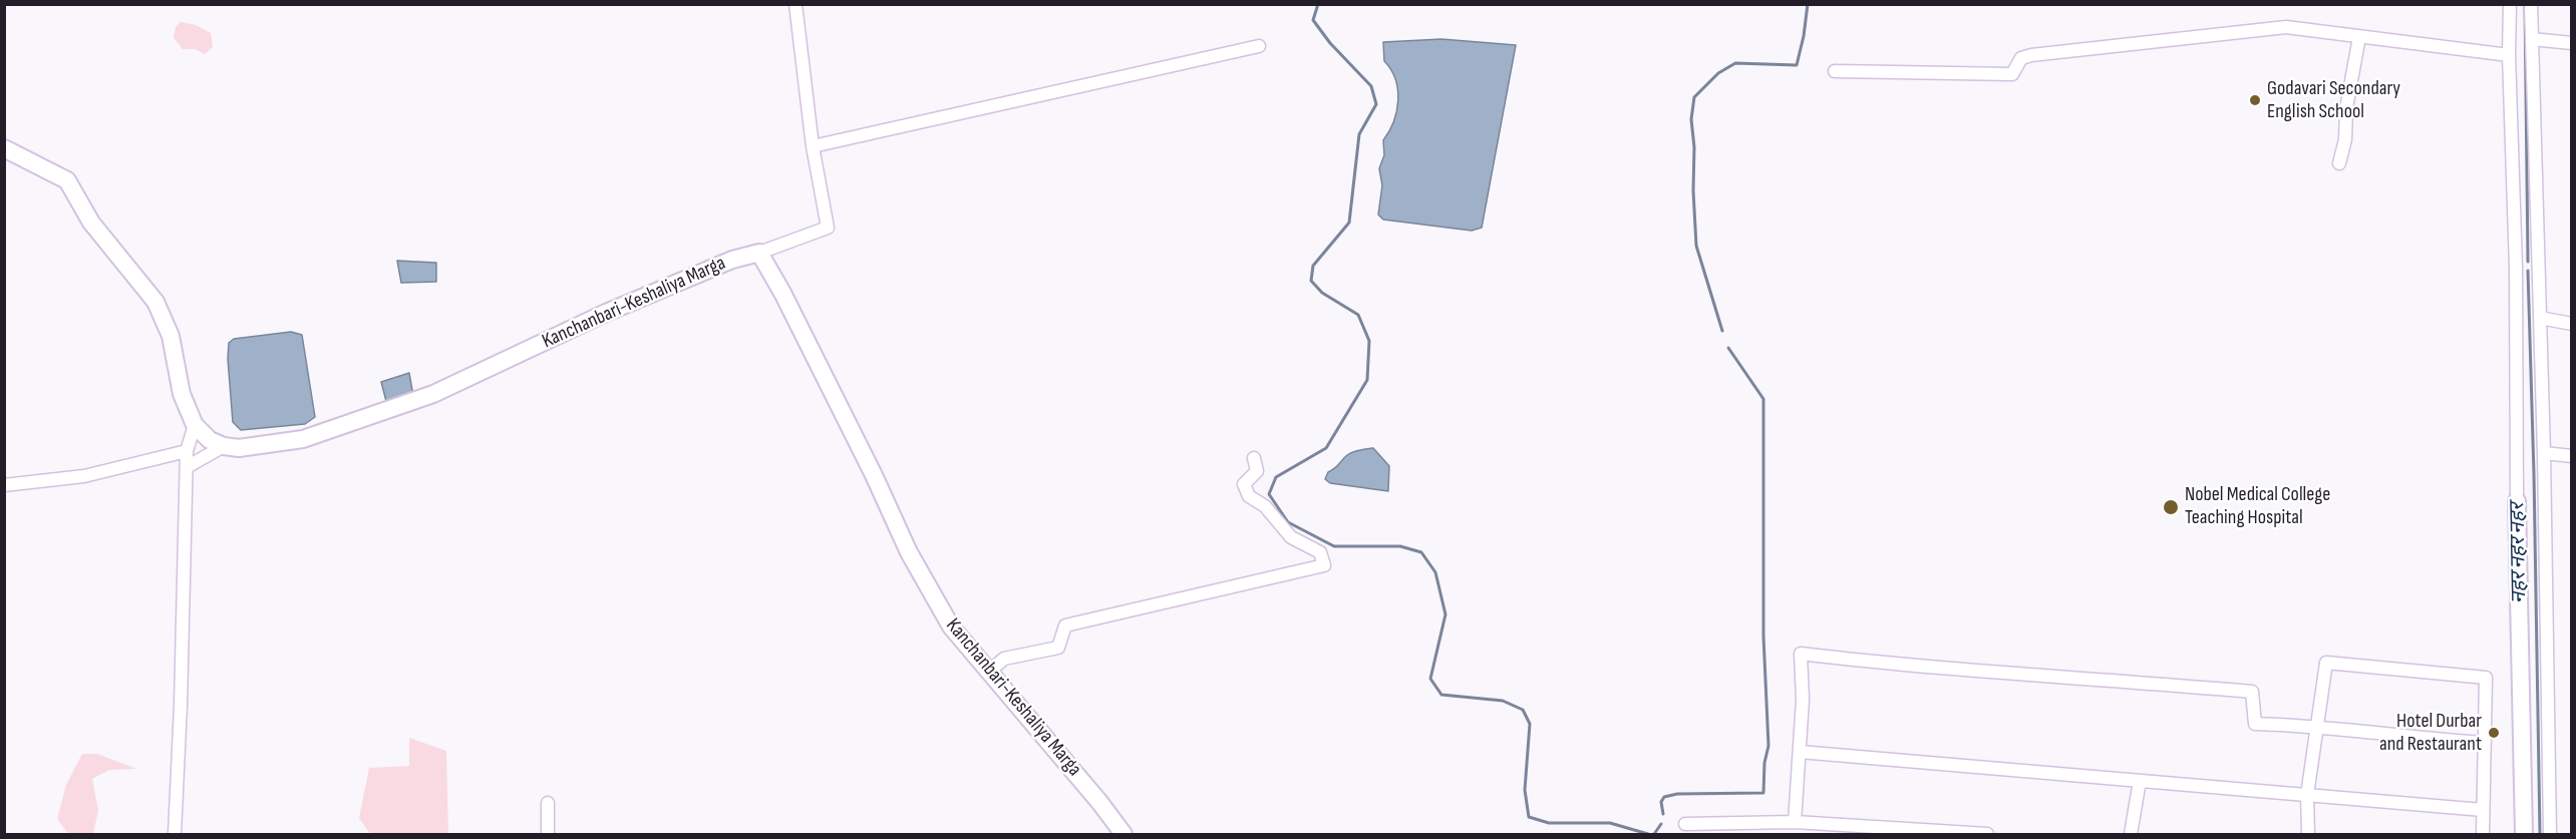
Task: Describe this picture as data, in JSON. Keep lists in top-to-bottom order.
{
  "streets": {
    "street": ["Kanchanbari-Keshaliya Marga"]
  },
  "water": ["नहर नहर नहर"],
  "places": ["Godavari Secondary English School", "Nobel Medical College Teaching Hospital", "Hotel Durbar and Restaurant"]
}
